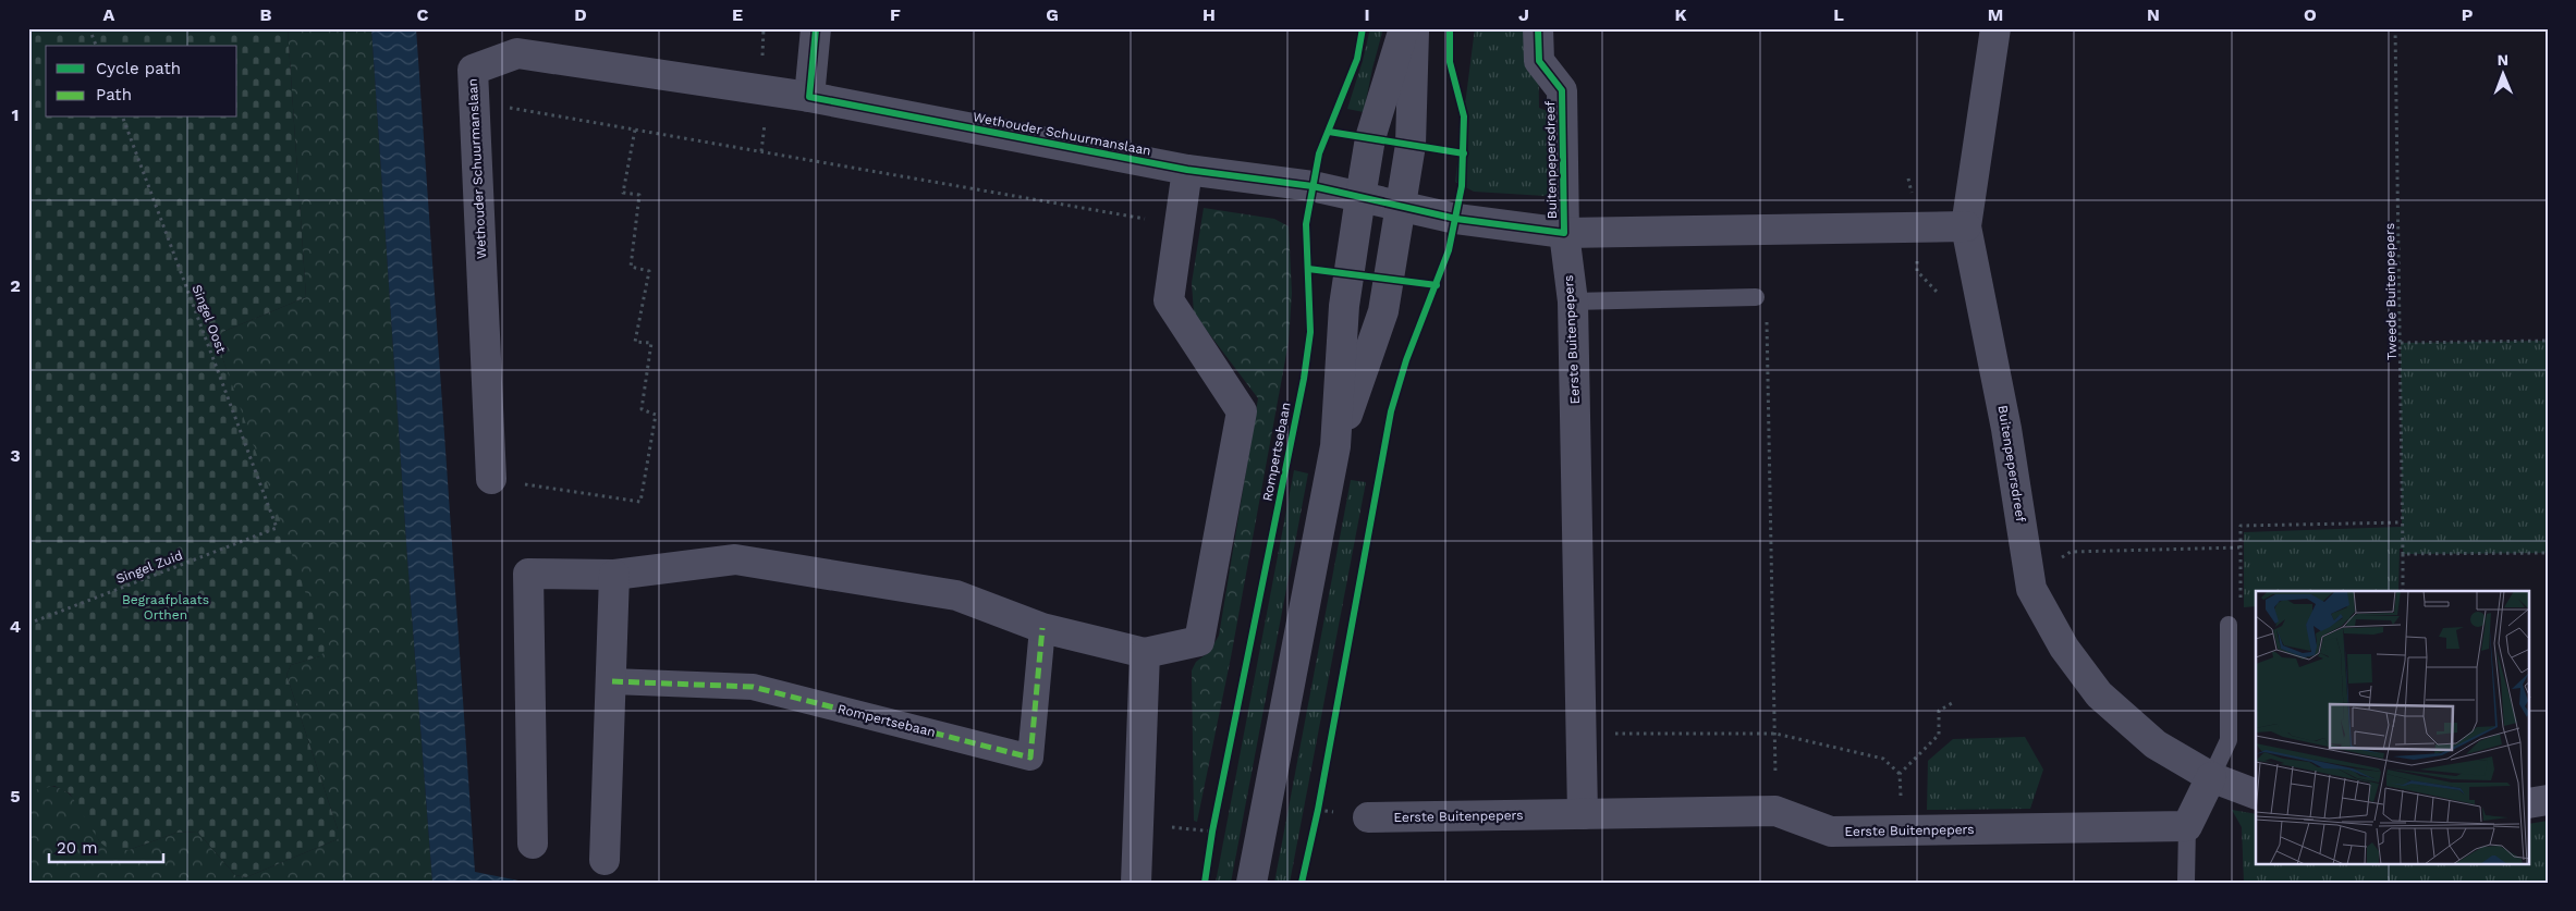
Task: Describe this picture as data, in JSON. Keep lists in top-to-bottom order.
{
  "streets": {
    "street": [
      "Wethouder Schuurmanslaan",
      "Buitenpepersdreef",
      "Eerste Buitenpepers",
      "Rompertsebaan"
    ],
    "path": ["Tweede Buitenpepers", "Singel Oost", "Singel Zuid"]
  },
  "crossings": [
    ["Buitenpepersdreef", "Eerste Buitenpepers"],
    ["Singel Oost", "Singel Zuid"]
  ],
  "parks": ["Begraafplaats Orthen"],
  "legend": ["Cycle path", "Path"],
  "scale_bar": "20 m",
  "north": "top",
  "grid": {
    "columns": [
      "A",
      "B",
      "C",
      "D",
      "E",
      "F",
      "G",
      "H",
      "I",
      "J",
      "K",
      "L",
      "M",
      "N",
      "O",
      "P"
    ],
    "rows": [
      "1",
      "2",
      "3",
      "4",
      "5"
    ]
  }
}
